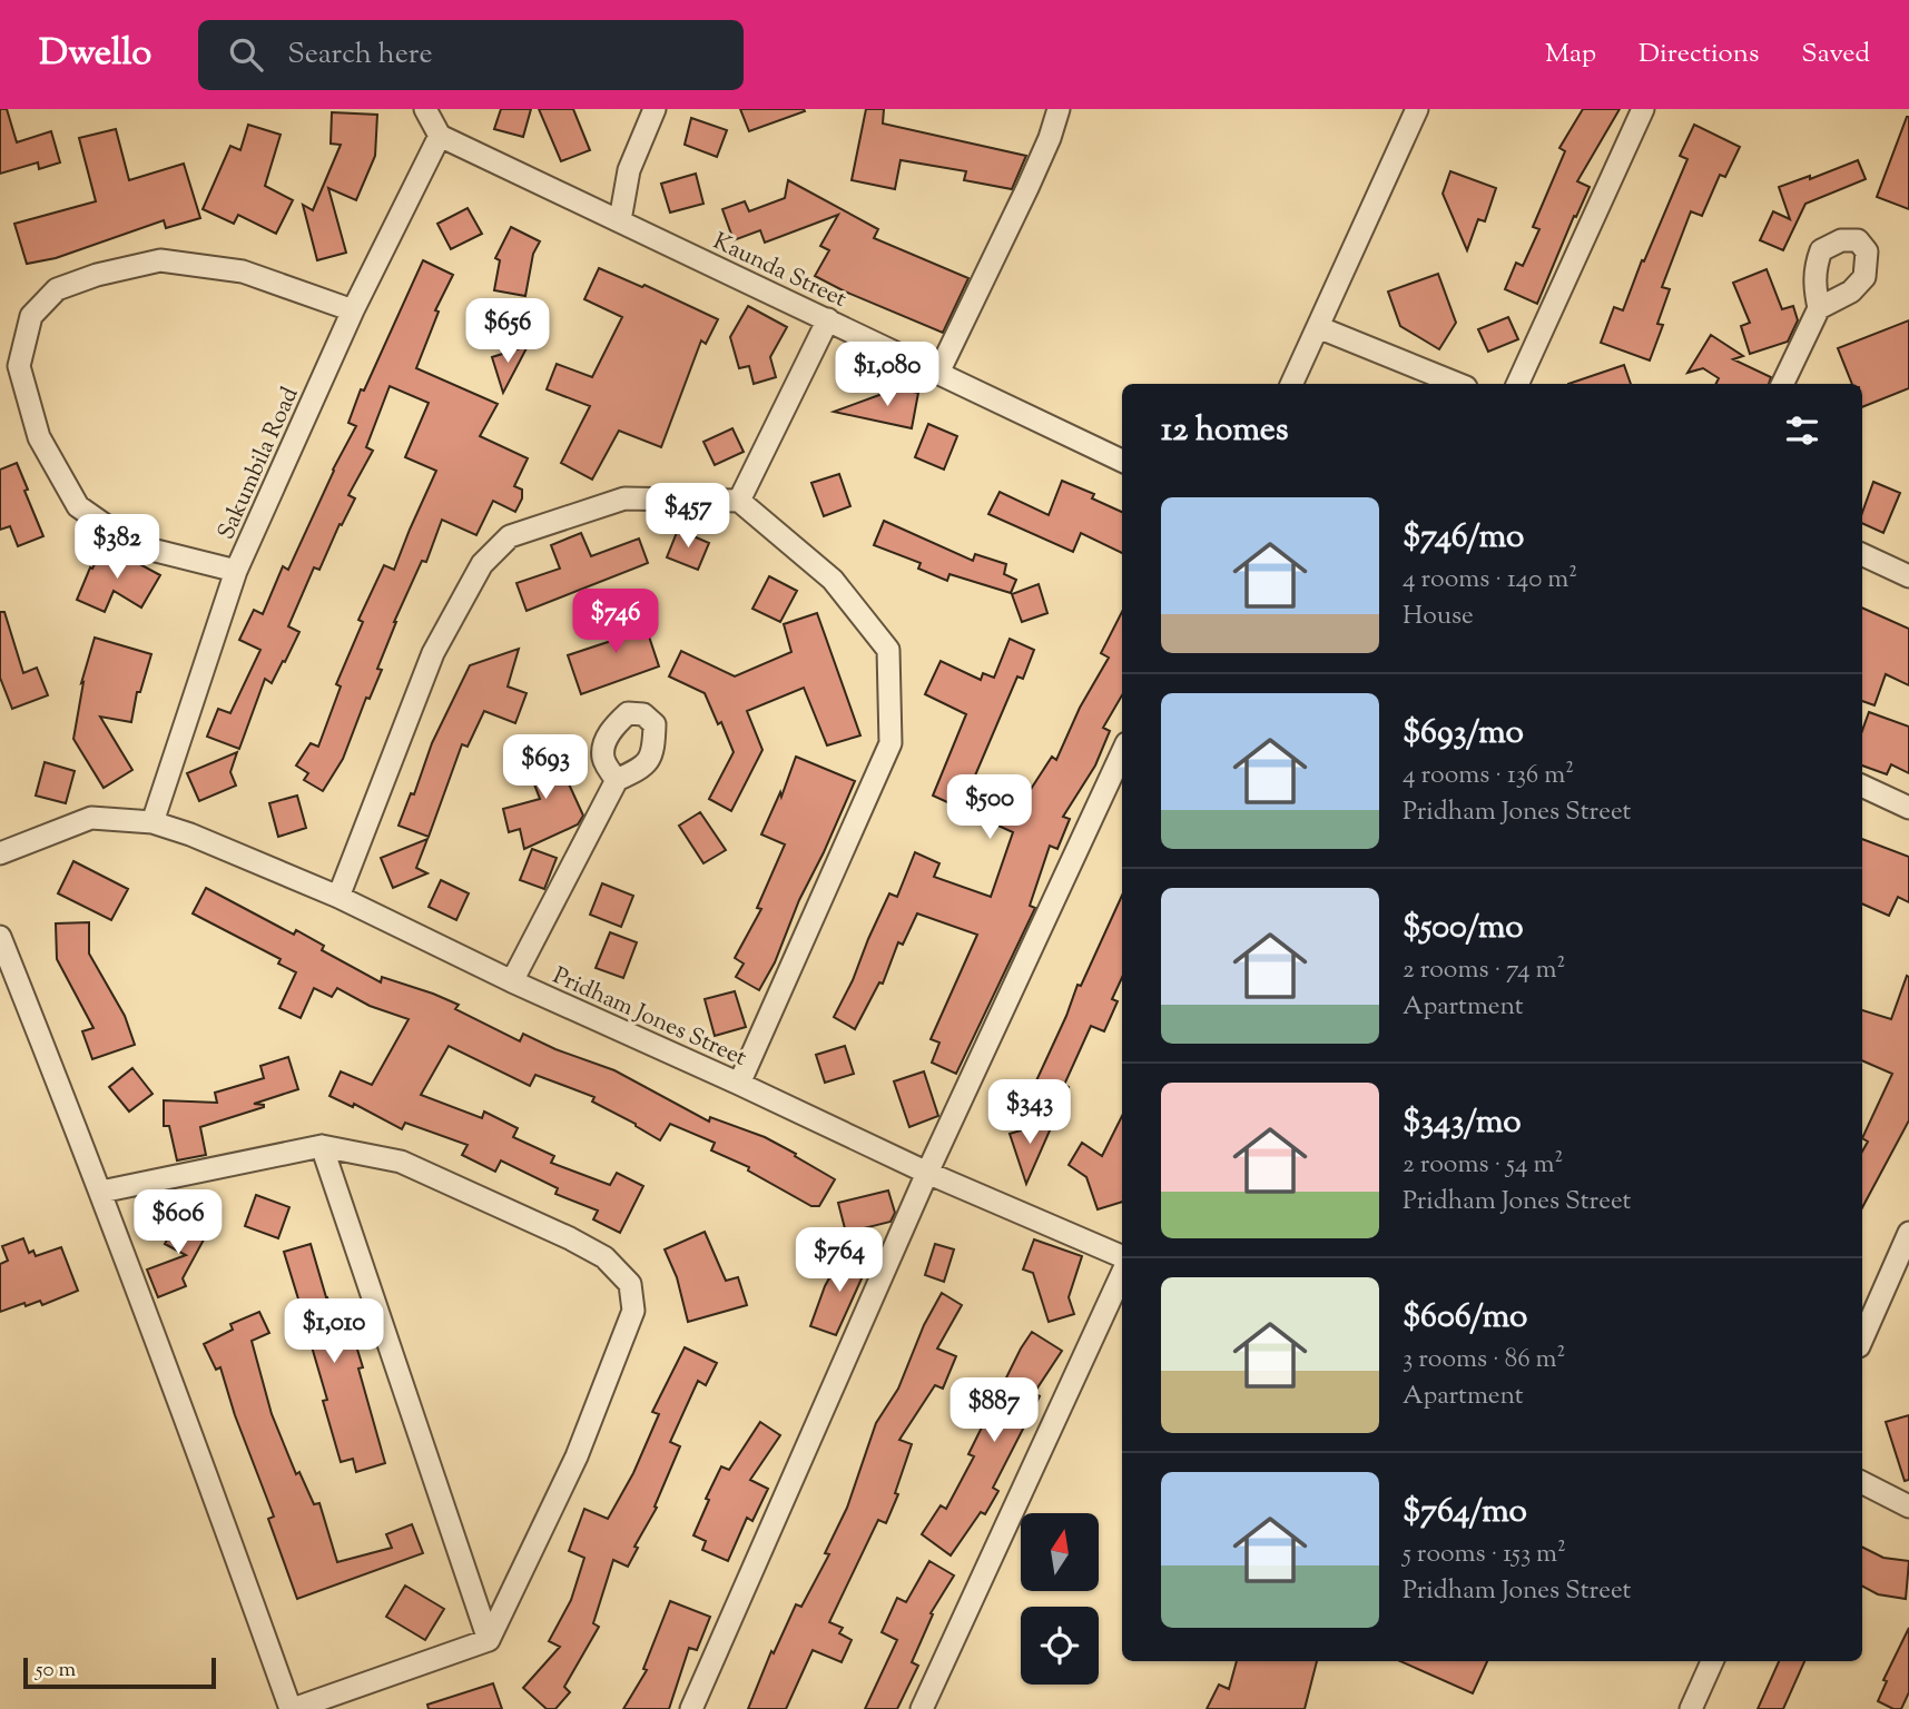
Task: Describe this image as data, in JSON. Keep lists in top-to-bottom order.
{
  "streets": {
    "street": ["Kaunda Street", "Sakumbila Road", "Pridham Jones Street"]
  },
  "crossings": [
    ["Kaunda Street", "Sakumbila Road"],
    ["Sakumbila Road", "Pridham Jones Street"]
  ],
  "scale_bar": "50 m",
  "north": "top",
  "page": {
    "header": "Dwello",
    "search": "Search here",
    "nav": ["Map", "Directions", "Saved"],
    "price": [
      "$656",
      "$1,080",
      "$457",
      "$382",
      "$746",
      "$693",
      "$500",
      "$343",
      "$606",
      "$764",
      "$1,010",
      "$887"
    ],
    "heading": "12 homes",
    "list": [
      {
        "name": "$746/mo",
        "note": "4 rooms · 140 m² · House"
      },
      {
        "name": "$693/mo",
        "note": "4 rooms · 136 m² · Pridham Jones Street"
      },
      {
        "name": "$500/mo",
        "note": "2 rooms · 74 m² · Apartment"
      },
      {
        "name": "$343/mo",
        "note": "2 rooms · 54 m² · Pridham Jones Street"
      },
      {
        "name": "$606/mo",
        "note": "3 rooms · 86 m² · Apartment"
      },
      {
        "name": "$764/mo",
        "note": "5 rooms · 153 m² · Pridham Jones Street"
      }
    ],
    "scale": "50 m"
  }
}
